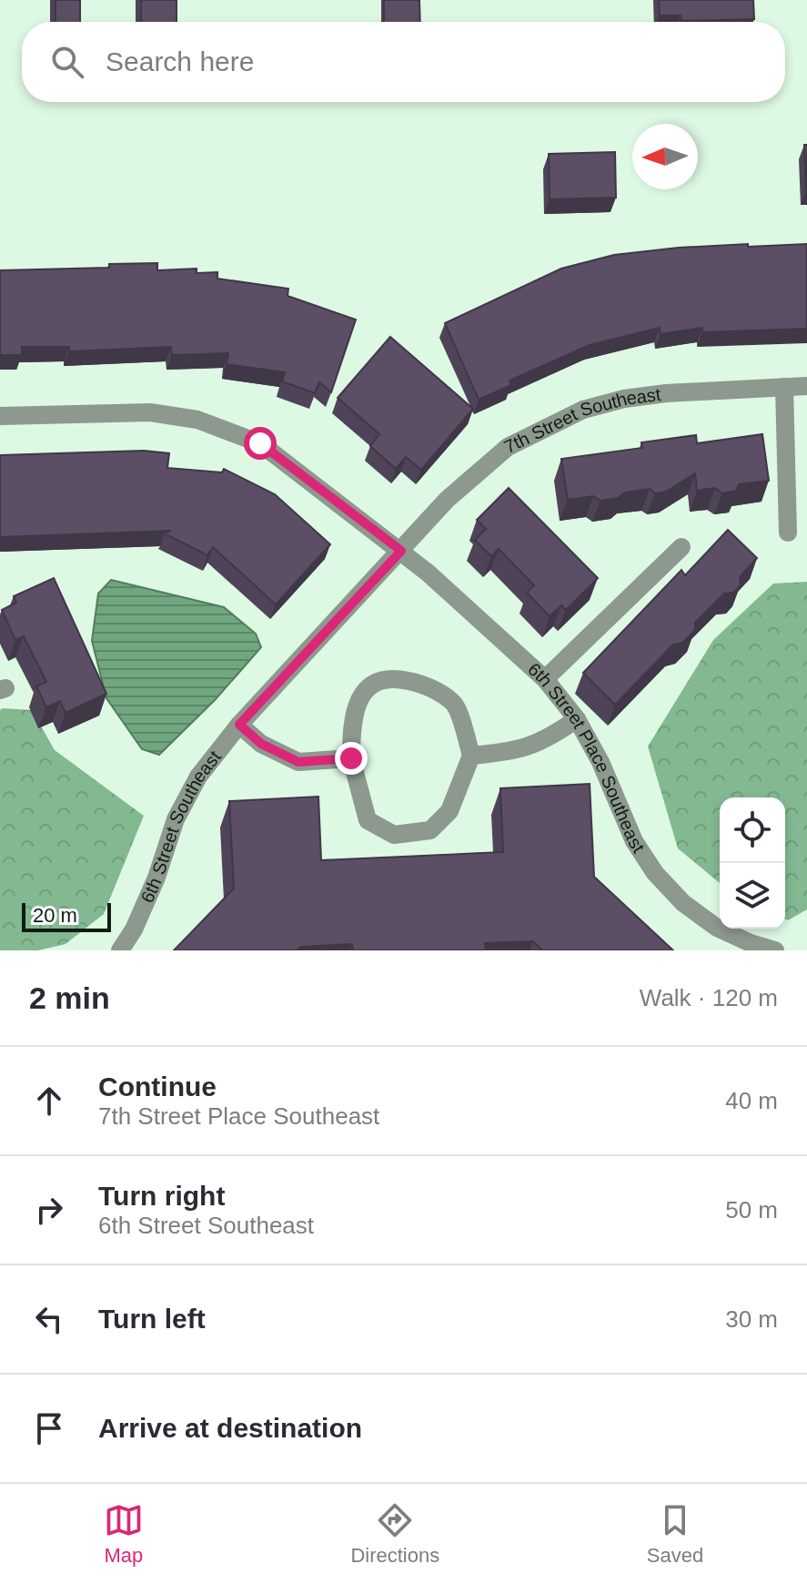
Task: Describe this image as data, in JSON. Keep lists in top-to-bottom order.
{
  "streets": {
    "street": ["7th Street Southeast", "6th Street Place Southeast", "6th Street Southeast"]
  },
  "crossings": [
    ["7th Street Southeast", "6th Street Place Southeast"],
    ["7th Street Southeast", "6th Street Southeast"],
    ["6th Street Place Southeast", "6th Street Southeast"]
  ],
  "scale_bar": "20 m",
  "north": "left",
  "page": {
    "search": "Search here",
    "scale": "20 m",
    "heading": ["2 min", "Walk · 120 m"],
    "list": [
      ["Continue", "7th Street Place Southeast", "40 m"],
      ["Turn right", "6th Street Southeast", "50 m"],
      ["Turn left", "30 m"],
      "Arrive at destination"
    ],
    "nav": ["Map", "Directions", "Saved"]
  }
}
